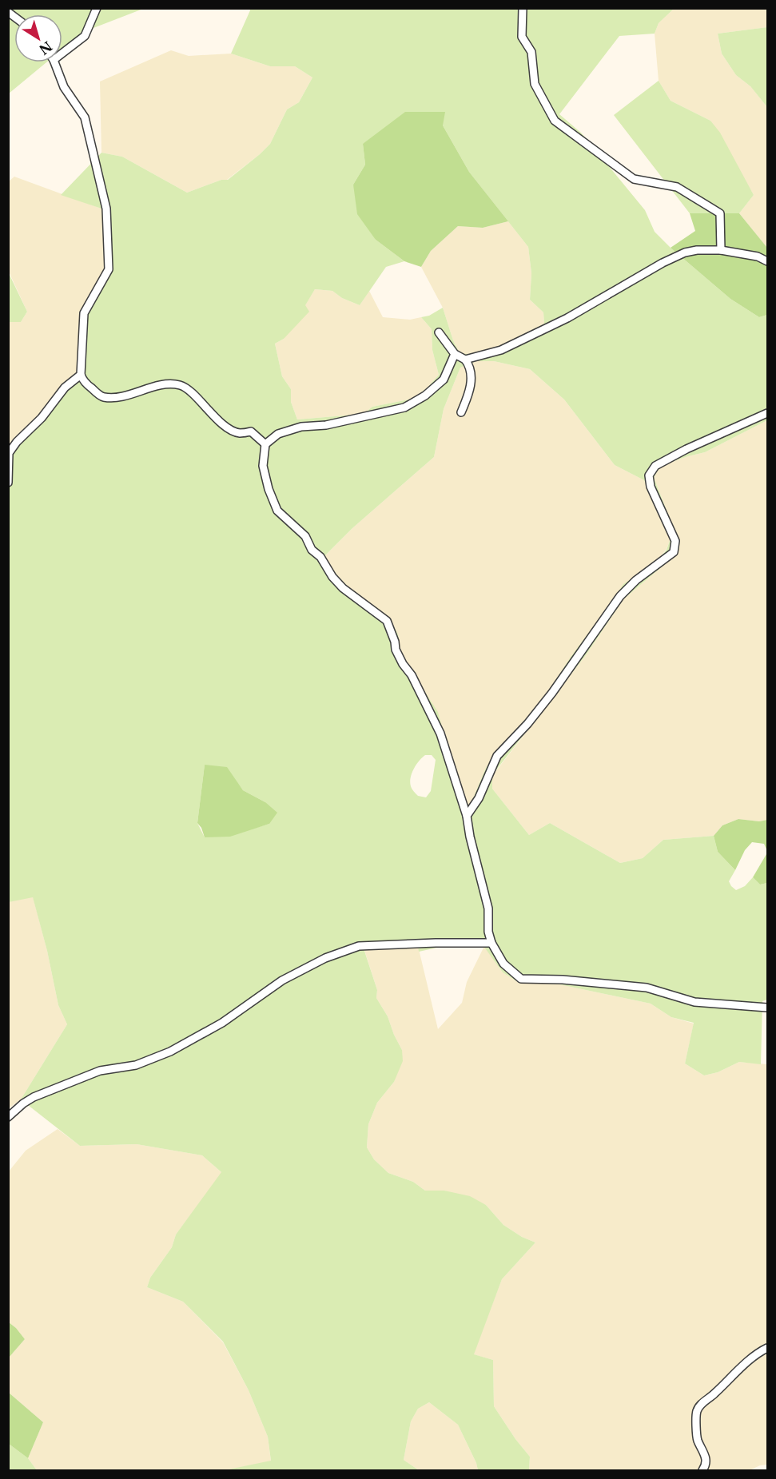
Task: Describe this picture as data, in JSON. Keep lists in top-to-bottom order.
{
  "north": "bottom right"
}
